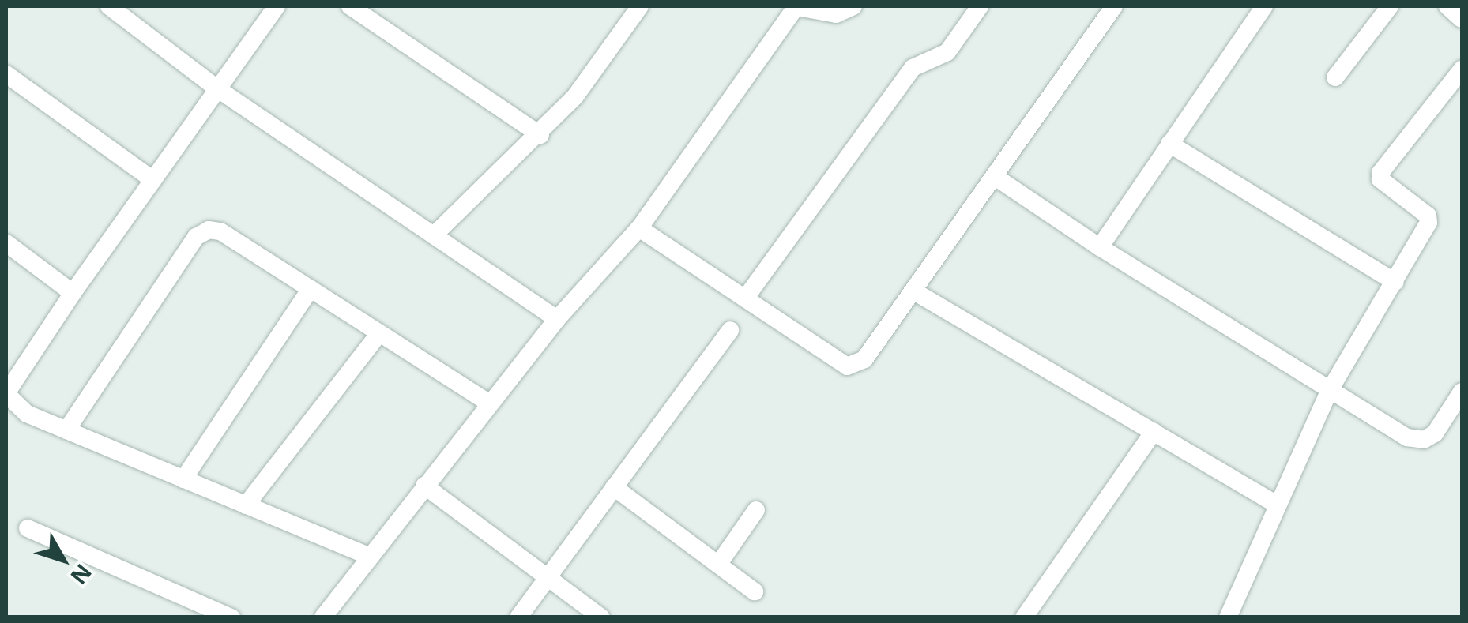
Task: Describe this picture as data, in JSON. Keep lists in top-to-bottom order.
{
  "north": "bottom right"
}
